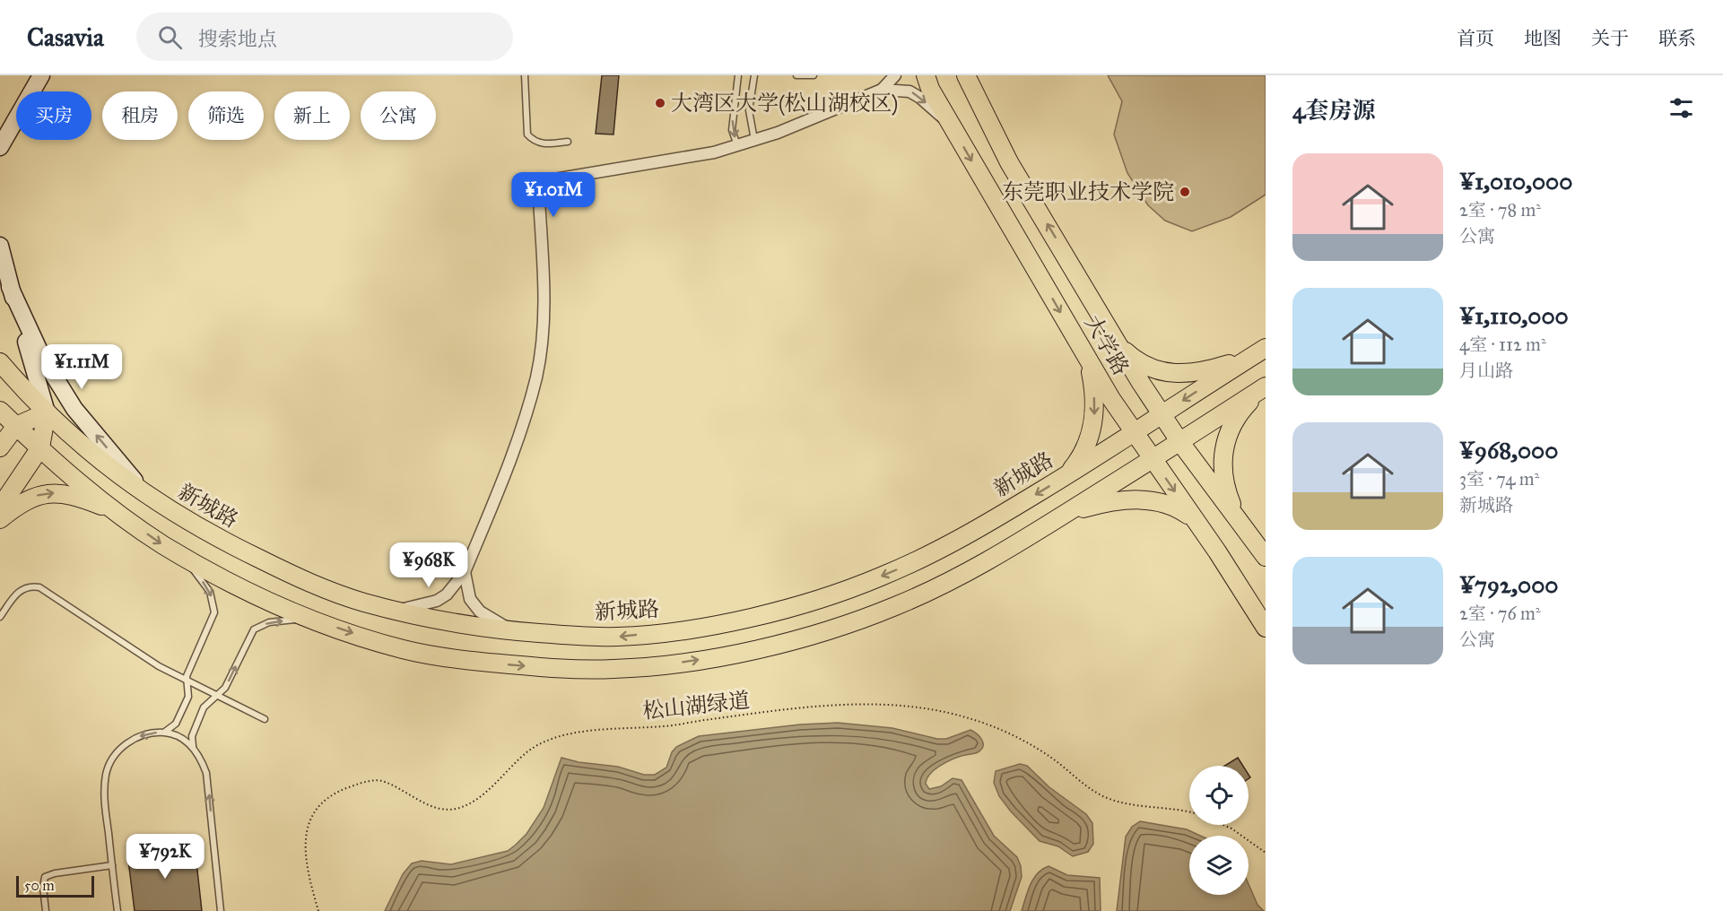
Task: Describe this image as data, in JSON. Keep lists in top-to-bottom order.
{
  "streets": {
    "main road": ["大学路", "新城路"],
    "path": ["松山湖绿道"]
  },
  "crossings": [
    ["大学路", "新城路"]
  ],
  "places": ["大湾区大学(松山湖校区)", "东莞职业技术学院"],
  "scale_bar": "50 m",
  "page": {
    "header": "Casavia",
    "search": "搜索地点",
    "nav": [
      "首页",
      "地图",
      "关于",
      "联系"
    ],
    "heading": "4套房源",
    "chip": [
      "买房",
      "租房",
      "筛选",
      "新上",
      "公寓"
    ],
    "list": [
      {
        "name": "¥1,010,000",
        "note": "2室 · 78 m² · 公寓"
      },
      {
        "name": "¥1,110,000",
        "note": "4室 · 112 m² · 月山路"
      },
      {
        "name": "¥968,000",
        "note": "3室 · 74 m² · 新城路"
      },
      {
        "name": "¥792,000",
        "note": "2室 · 76 m² · 公寓"
      }
    ],
    "price": [
      "¥1.01M",
      "¥1.11M",
      "¥968K",
      "¥792K"
    ],
    "scale": "50 m"
  }
}
